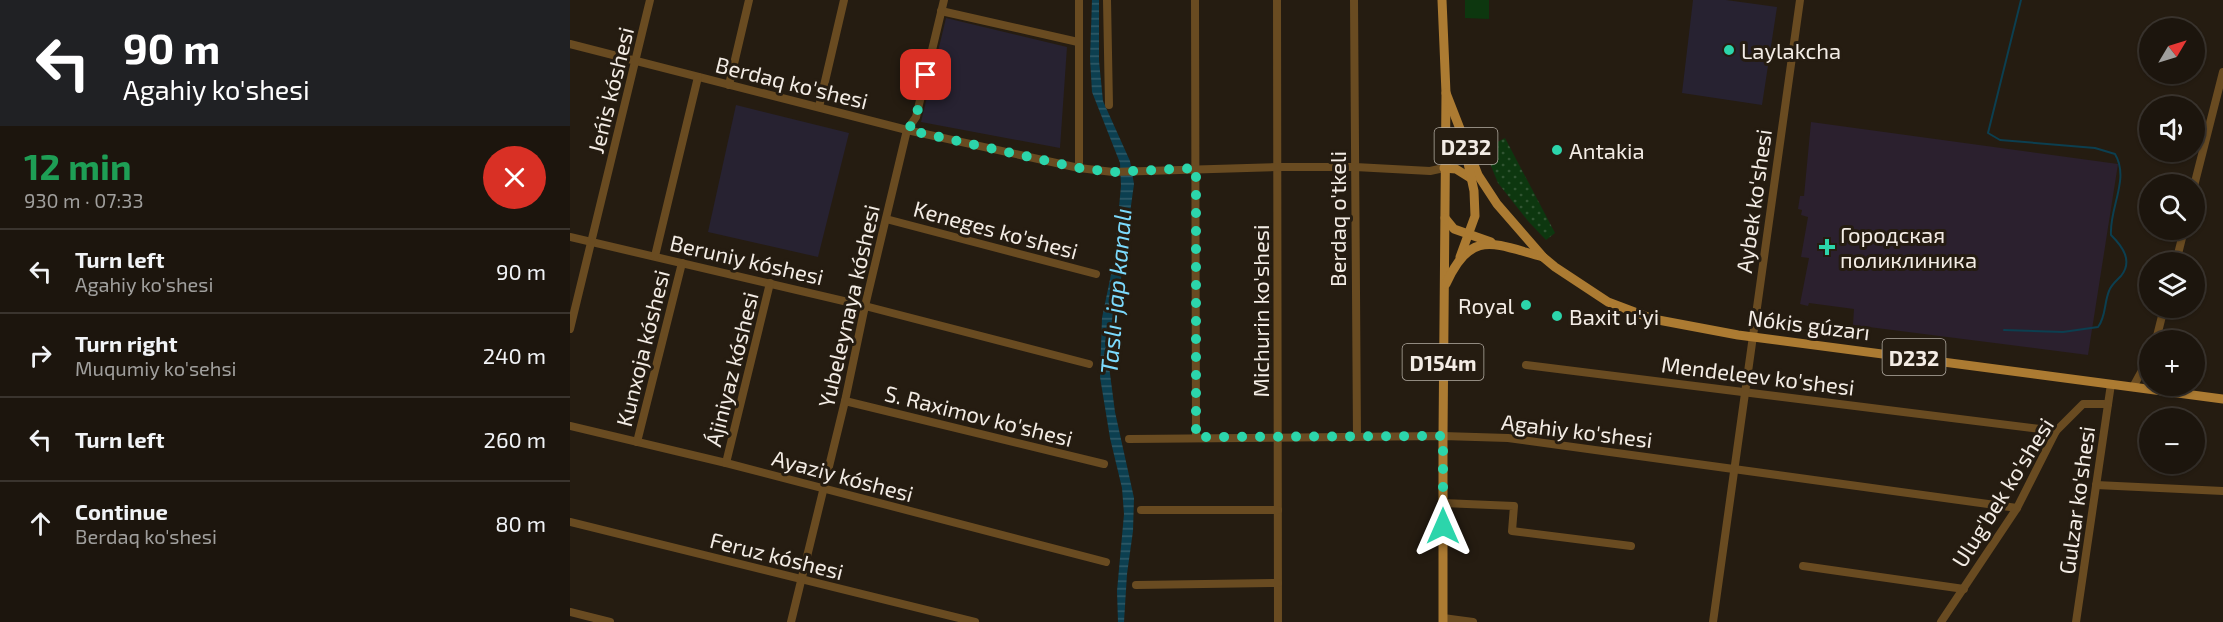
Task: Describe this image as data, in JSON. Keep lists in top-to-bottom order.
{
  "streets": {
    "main road": ["D232", "Nókis gúzarı", "D154m"],
    "street": [
      "Berdaq ko'shesi",
      "Jeńis kóshesi",
      "Aybek ko'shesi",
      "Berdaq o'tkeli",
      "Keneges ko'shesi",
      "Beruniy kóshesi",
      "Yubeleynaya kóshesi",
      "Michurin ko'shesi",
      "Kunxoja kóshesi",
      "Ájiniyaz kóshesi",
      "Mendeleev ko'shesi",
      "S. Raximov ko'shesi",
      "Agahiy ko'shesi",
      "Ayaziy kóshesi",
      "Ulug'bek ko'shesi",
      "Gulzar ko'shesi",
      "Feruz kóshesi"
    ]
  },
  "crossings": [
    ["Berdaq ko'shesi", "Jeńis kóshesi"],
    ["Berdaq ko'shesi", "D232"],
    ["Berdaq ko'shesi", "Berdaq o'tkeli"],
    ["Berdaq ko'shesi", "Yubeleynaya kóshesi"],
    ["Berdaq ko'shesi", "Michurin ko'shesi"],
    ["Berdaq ko'shesi", "D154m"],
    ["Jeńis kóshesi", "Beruniy kóshesi"],
    ["D232", "Nókis gúzarı"],
    ["D232", "D154m"],
    ["Aybek ko'shesi", "Nókis gúzarı"],
    ["Aybek ko'shesi", "Mendeleev ko'shesi"],
    ["Aybek ko'shesi", "Agahiy ko'shesi"],
    ["Berdaq o'tkeli", "Agahiy ko'shesi"],
    ["Keneges ko'shesi", "Yubeleynaya kóshesi"],
    ["Beruniy kóshesi", "Yubeleynaya kóshesi"],
    ["Beruniy kóshesi", "Kunxoja kóshesi"],
    ["Beruniy kóshesi", "Ájiniyaz kóshesi"],
    ["Yubeleynaya kóshesi", "S. Raximov ko'shesi"],
    ["Yubeleynaya kóshesi", "Ayaziy kóshesi"],
    ["Yubeleynaya kóshesi", "Feruz kóshesi"],
    ["Michurin ko'shesi", "Agahiy ko'shesi"],
    ["Nókis gúzarı", "Gulzar ko'shesi"],
    ["Kunxoja kóshesi", "Ayaziy kóshesi"],
    ["D154m", "Agahiy ko'shesi"],
    ["Ájiniyaz kóshesi", "Ayaziy kóshesi"],
    ["Mendeleev ko'shesi", "Ulug'bek ko'shesi"],
    ["Agahiy ko'shesi", "Ulug'bek ko'shesi"],
    ["Ulug'bek ko'shesi", "Gulzar ko'shesi"]
  ],
  "water": ["Taslı-jap kanalı"],
  "places": {
    "other": [
      "Laylakcha",
      "Antakia",
      "Royal",
      "Baxit u'yi"
    ],
    "health": ["Городская поликлиника"]
  },
  "north": "top right",
  "page": {
    "turn": ["90 m", "Agahiy ko'shesi"],
    "map_buttons": ["+", "−"],
    "heading": ["12 min", "930 m · 07:33"],
    "list": [
      {
        "name": "Turn left",
        "note": "Agahiy ko'shesi",
        "value": "90 m"
      },
      {
        "name": "Turn right",
        "note": "Muqumiy ko'sehsi",
        "value": "240 m"
      },
      {
        "name": "Turn left",
        "value": "260 m"
      },
      {
        "name": "Continue",
        "note": "Berdaq ko'shesi",
        "value": "80 m"
      }
    ]
  }
}
